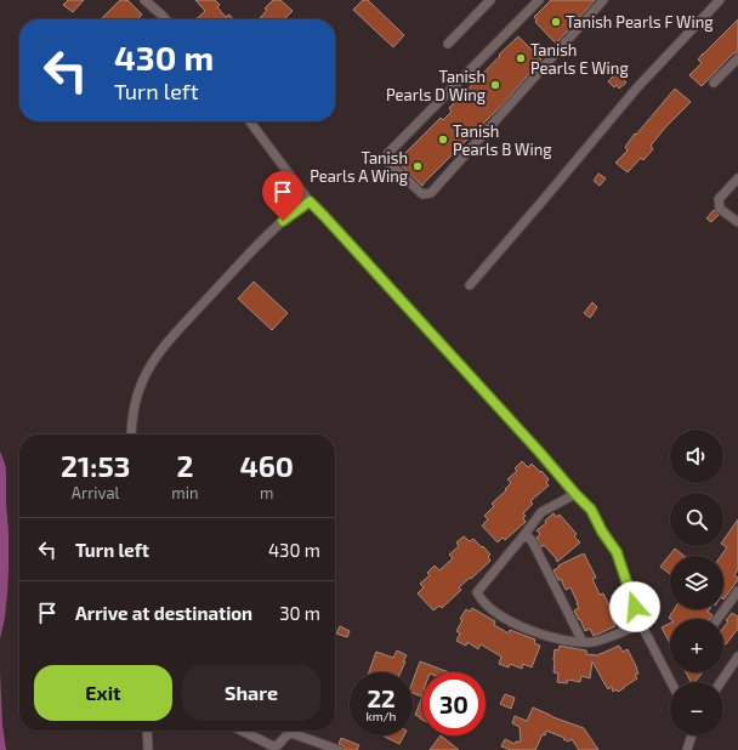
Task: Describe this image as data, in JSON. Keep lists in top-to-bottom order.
{
  "places": [
    "Tanish Pearls F Wing",
    "Tanish Pearls E Wing",
    "Tanish Pearls D Wing",
    "Tanish Pearls B Wing",
    "Tanish Pearls A Wing"
  ],
  "page": {
    "turn": ["430 m", "Turn left"],
    "map_buttons": ["+", "−"],
    "eta": [
      "21:53",
      "Arrival",
      "2",
      "min",
      "460",
      "m"
    ],
    "list": [
      {
        "name": "Turn left",
        "value": "430 m"
      },
      {
        "name": "Arrive at destination",
        "value": "30 m"
      }
    ],
    "buttons": ["Exit", "Share"],
    "speed": "22 km/h",
    "limit": "30"
  }
}
